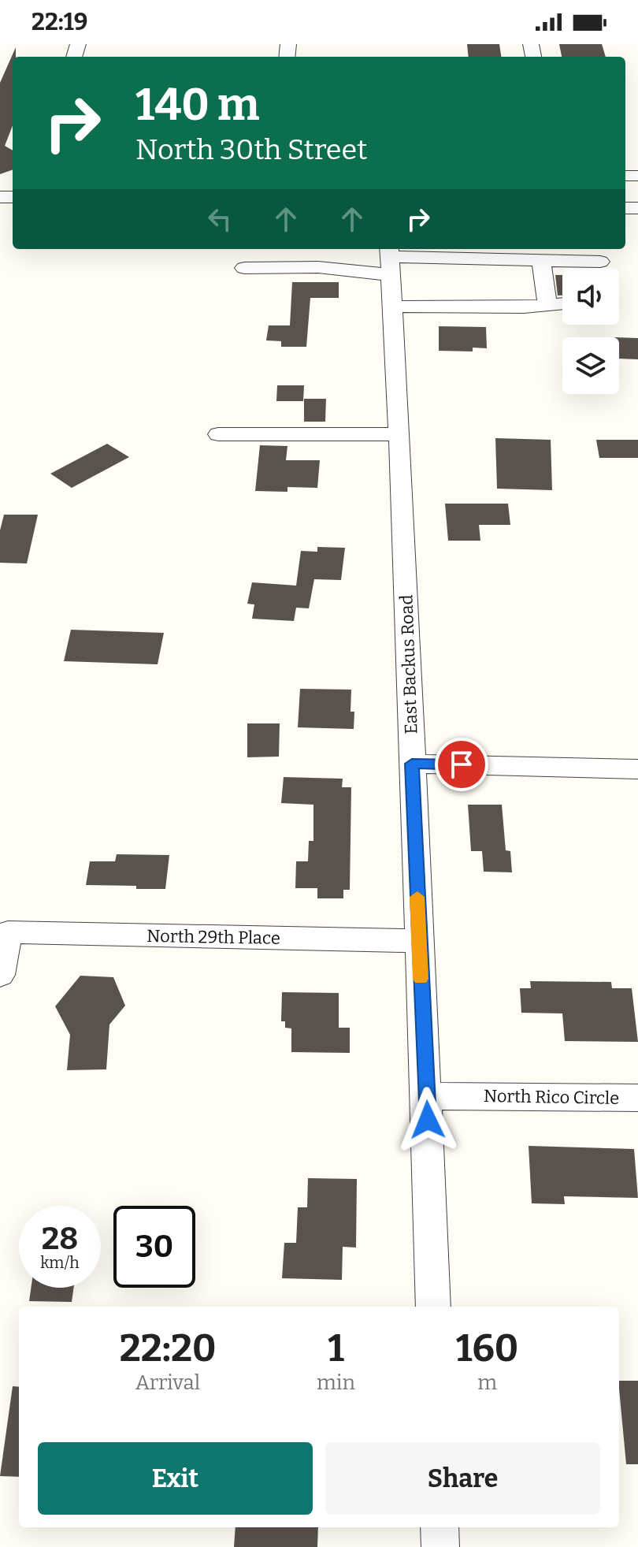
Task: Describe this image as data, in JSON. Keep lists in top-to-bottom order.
{
  "streets": {
    "street": ["East Backus Road", "North 29th Place", "North Rico Circle"]
  },
  "crossings": [
    ["East Backus Road", "North 29th Place"],
    ["East Backus Road", "North Rico Circle"]
  ],
  "page": {
    "status": "22:19",
    "turn": ["140 m", "North 30th Street"],
    "speed": "28 km/h",
    "limit": "30",
    "eta": [
      "22:20",
      "Arrival",
      "1",
      "min",
      "160",
      "m"
    ],
    "buttons": ["Exit", "Share"]
  }
}
